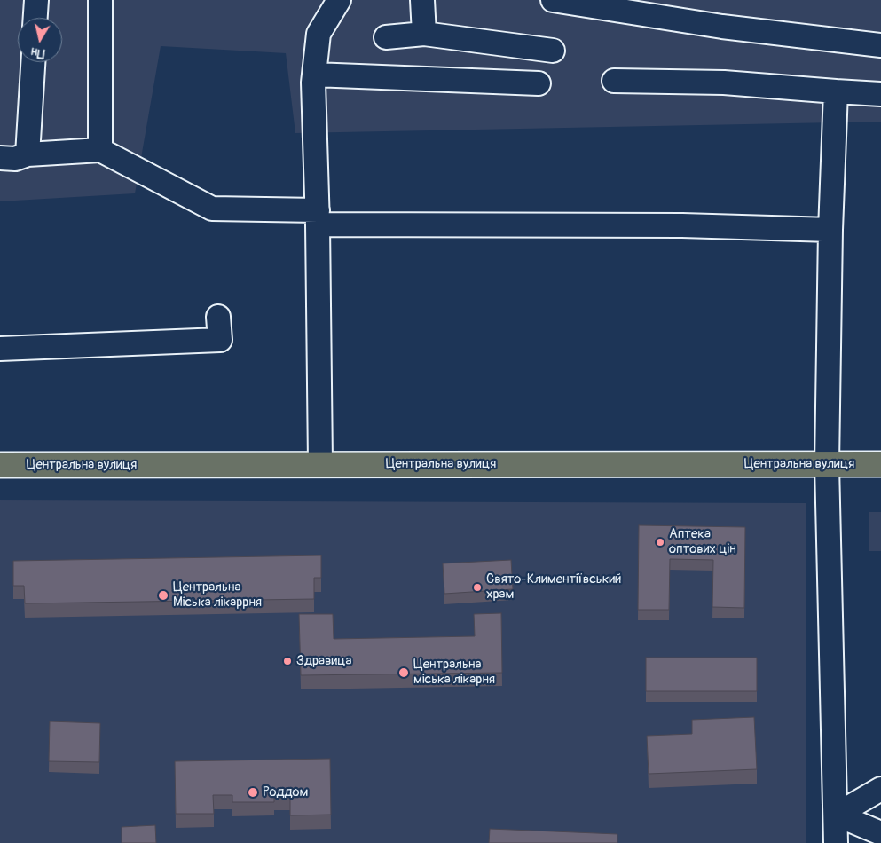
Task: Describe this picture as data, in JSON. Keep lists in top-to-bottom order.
{
  "streets": {
    "main road": ["Центральна вулиця"]
  },
  "places": [
    "Аптека оптових цін",
    "Свято-Климентіївський храм",
    "Центральна Міська лікаррня",
    "Здравица",
    "Центральна міська лікарня",
    "Роддом"
  ],
  "north": "bottom"
}
